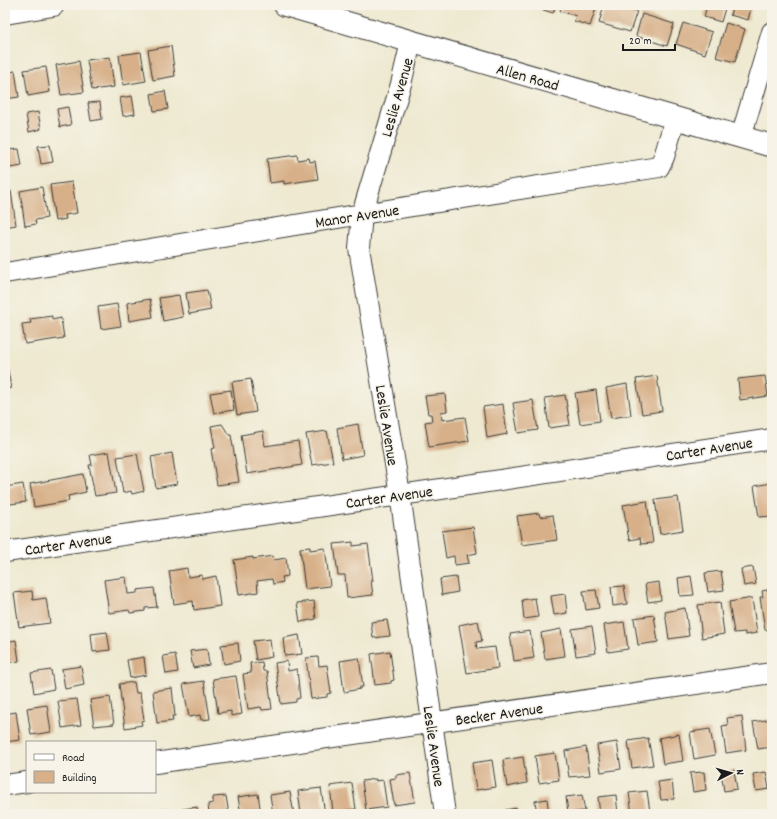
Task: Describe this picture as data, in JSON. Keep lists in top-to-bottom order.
{
  "streets": {
    "main road": ["Allen Road"],
    "street": [
      "Leslie Avenue",
      "Manor Avenue",
      "Carter Avenue",
      "Becker Avenue"
    ]
  },
  "crossings": [
    ["Allen Road", "Leslie Avenue"],
    ["Allen Road", "Manor Avenue"],
    ["Leslie Avenue", "Manor Avenue"],
    ["Leslie Avenue", "Carter Avenue"],
    ["Leslie Avenue", "Becker Avenue"]
  ],
  "legend": ["Road", "Building"],
  "scale_bar": "20 m",
  "north": "right"
}
